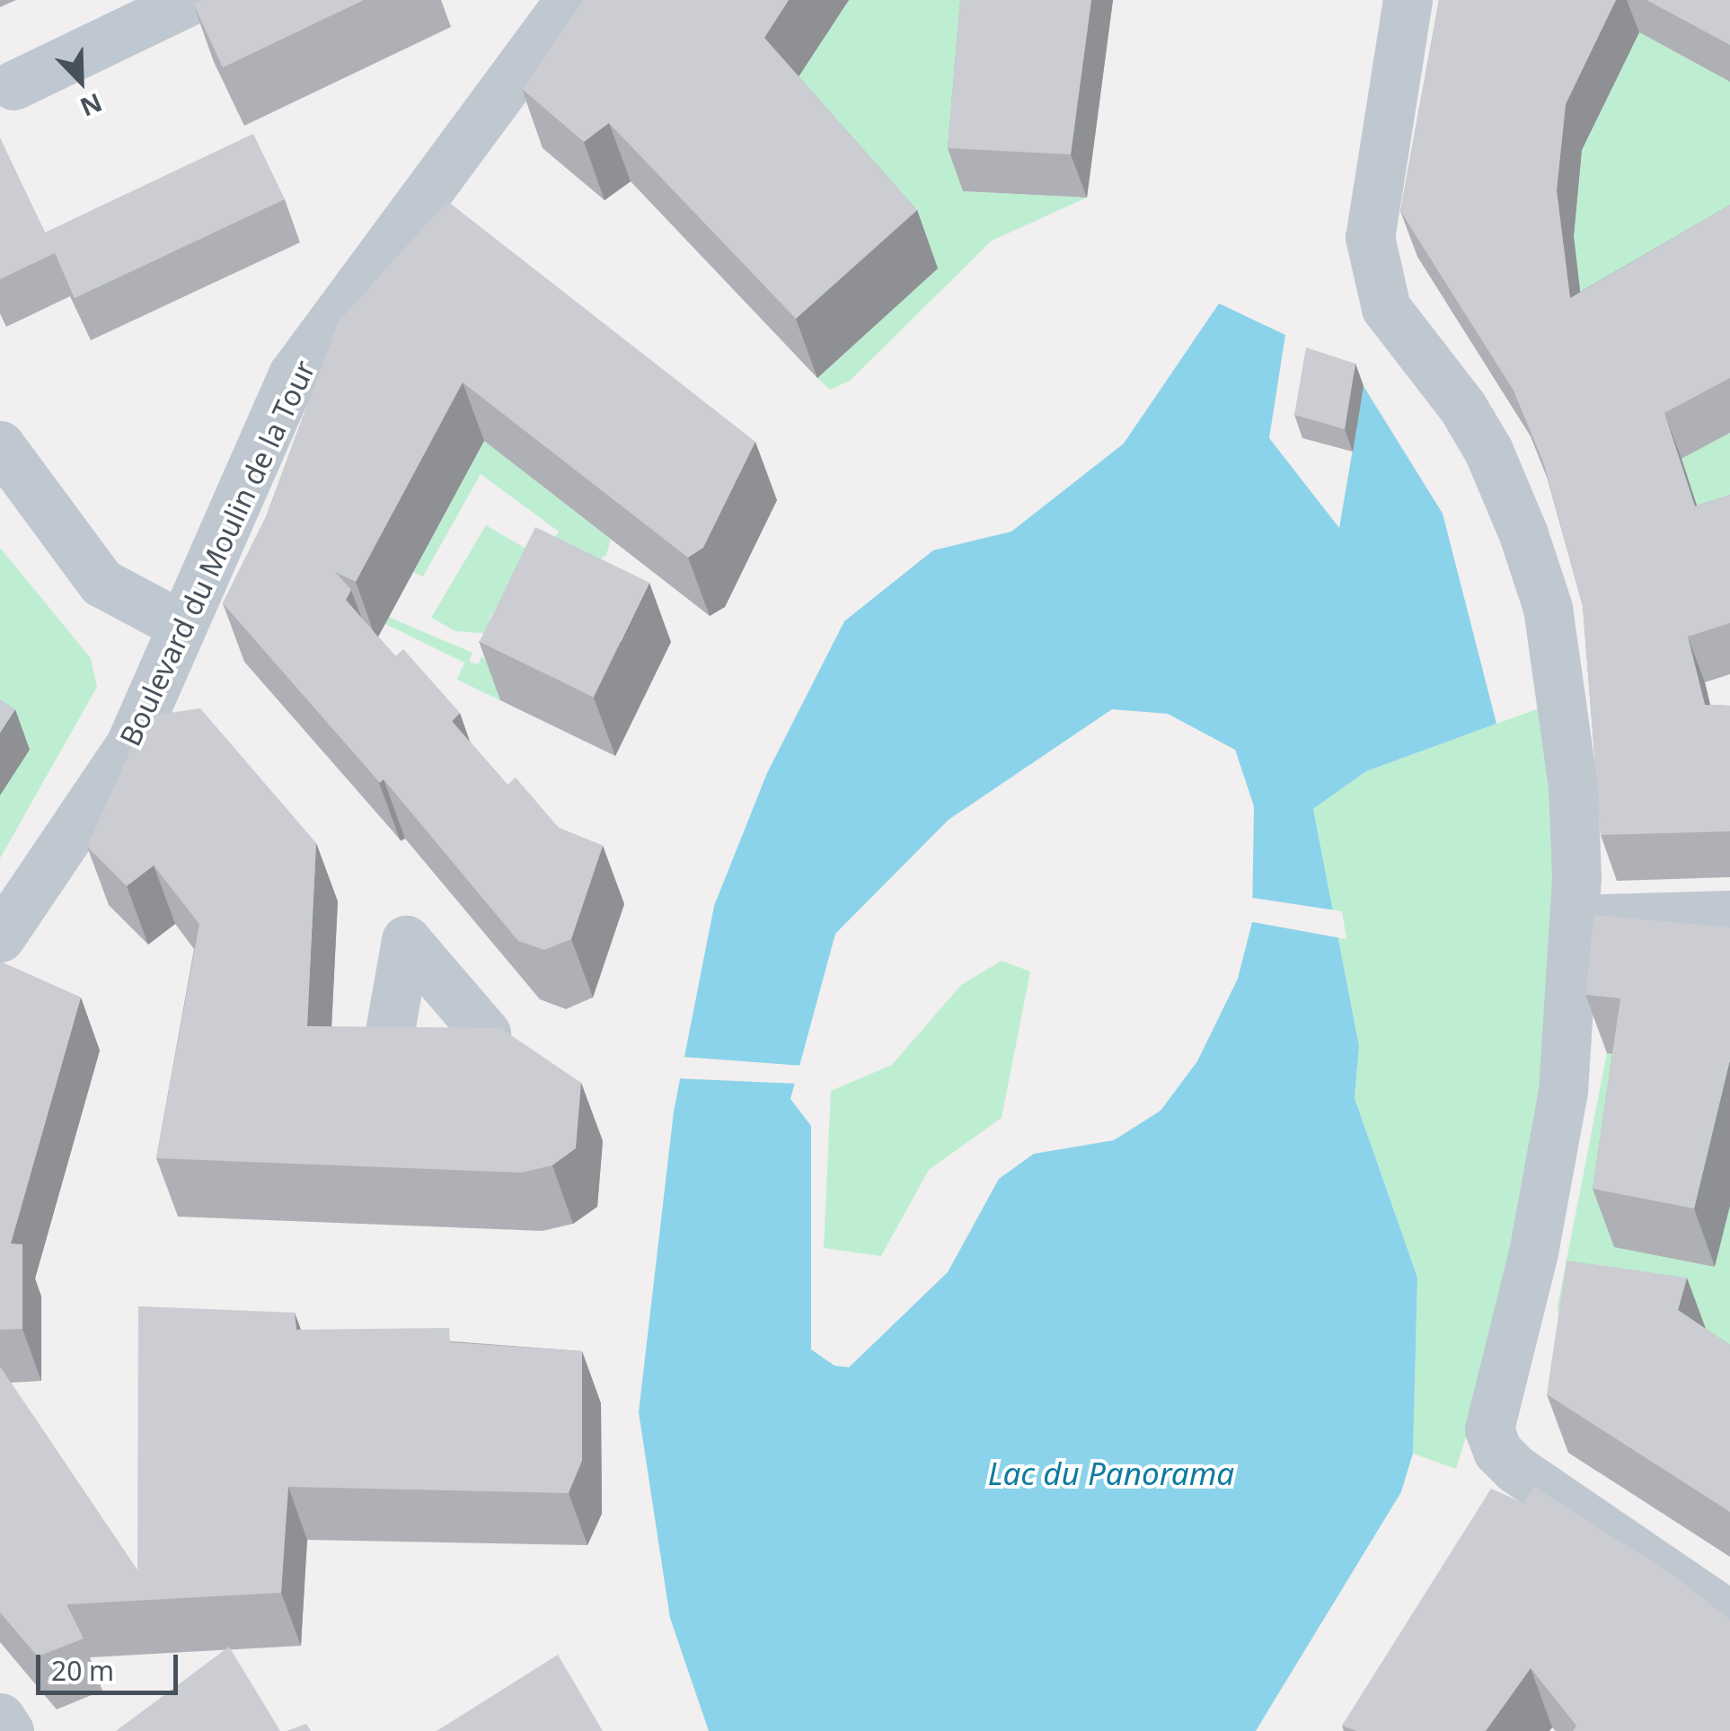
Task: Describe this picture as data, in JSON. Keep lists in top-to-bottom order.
{
  "streets": {
    "street": ["Boulevard du Moulin de la Tour"]
  },
  "water": ["Lac du Panorama"],
  "scale_bar": "20 m",
  "north": "bottom right"
}
